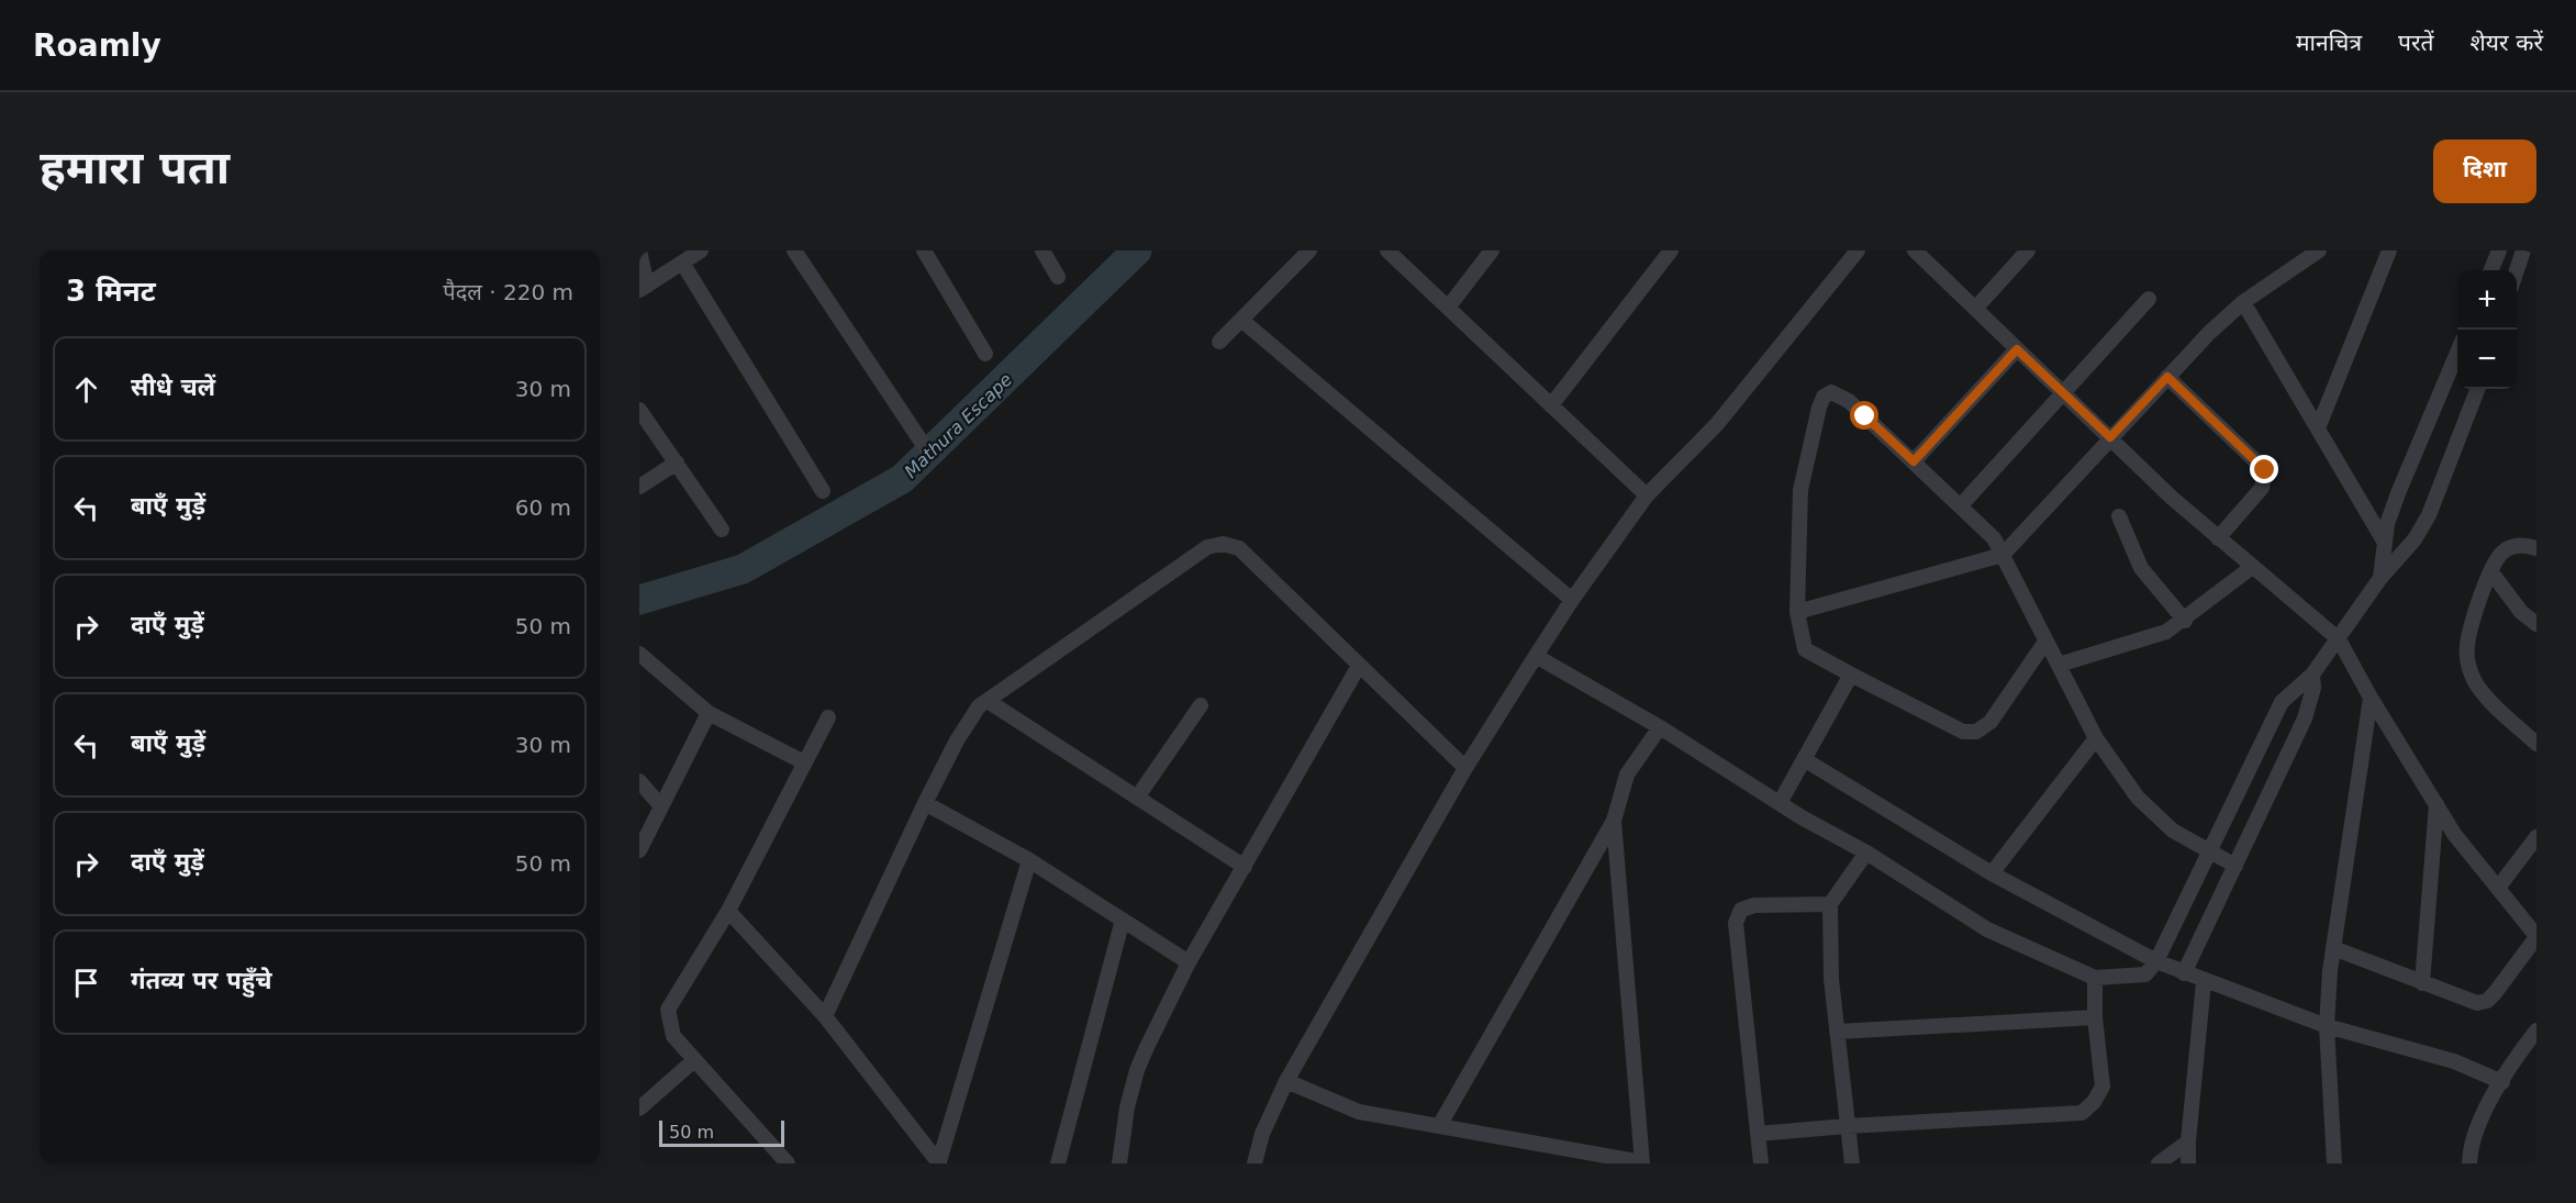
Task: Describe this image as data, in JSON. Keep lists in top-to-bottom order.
{
  "water": ["Mathura Escape"],
  "scale_bar": "50 m",
  "page": {
    "header": "Roamly",
    "nav": ["मानचित्र", "परतें", "शेयर करें"],
    "buttons": "दिशा",
    "title": "हमारा पता",
    "heading": ["3 मिनट", "पैदल · 220 m"],
    "map_buttons": ["+", "−"],
    "list": [
      ["सीधे चलें", "30 m"],
      ["बाएँ मुड़ें", "60 m"],
      ["दाएँ मुड़ें", "50 m"],
      ["बाएँ मुड़ें", "30 m"],
      ["दाएँ मुड़ें", "50 m"],
      "गंतव्य पर पहुँचे"
    ],
    "scale": "50 m"
  }
}
